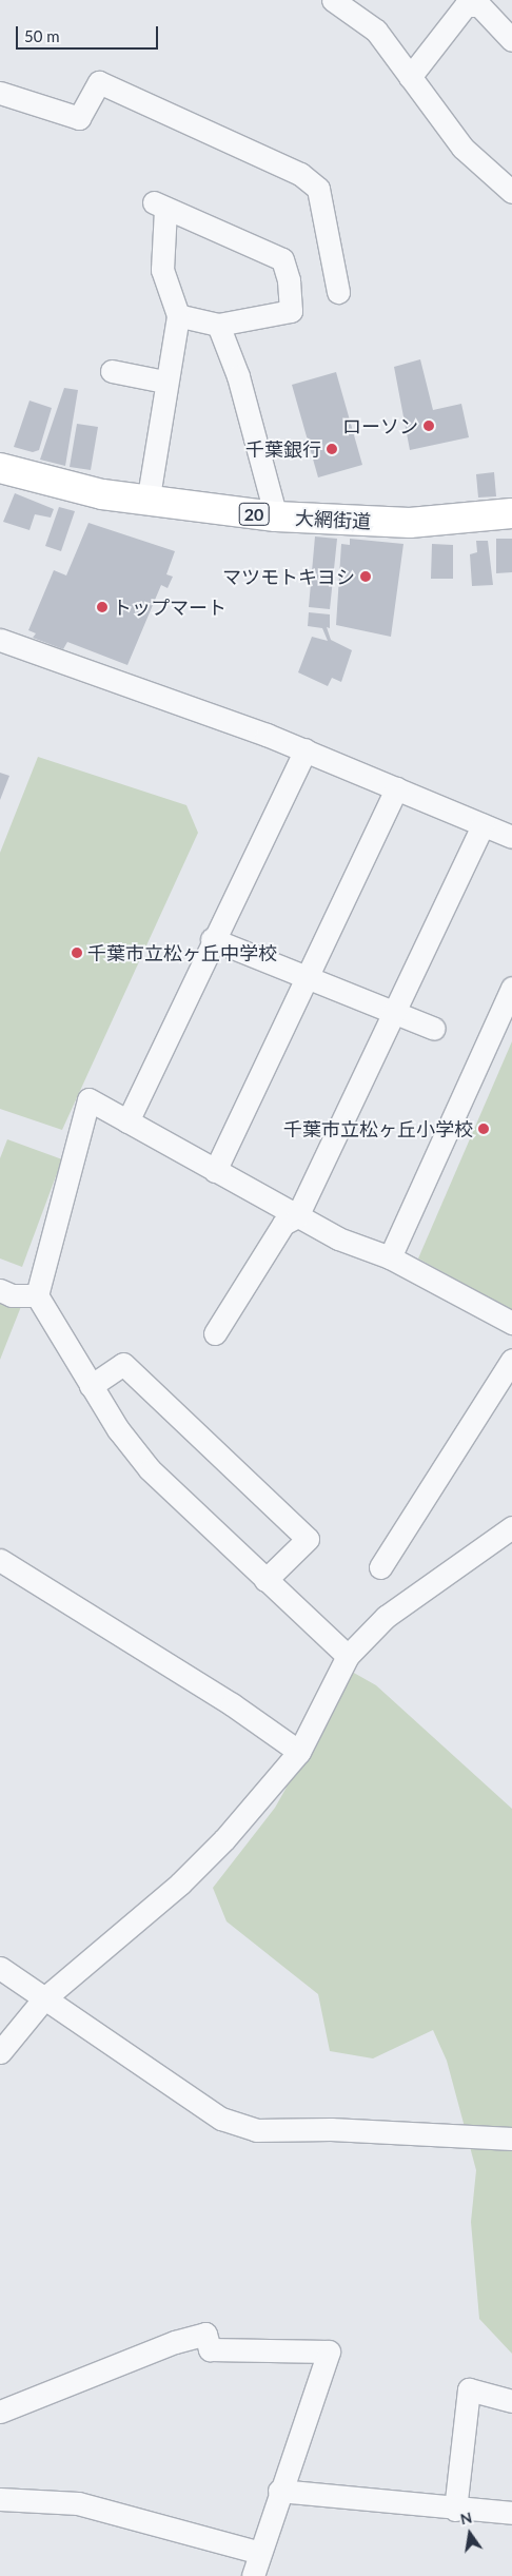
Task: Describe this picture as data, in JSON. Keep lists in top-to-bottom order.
{
  "streets": {
    "main road": ["20", "大網街道"]
  },
  "places": [
    "ローソン",
    "千葉銀行",
    "マツモトキヨシ",
    "トップマート",
    "千葉市立松ヶ丘中学校",
    "千葉市立松ヶ丘小学校"
  ],
  "scale_bar": "50 m",
  "north": "top"
}
